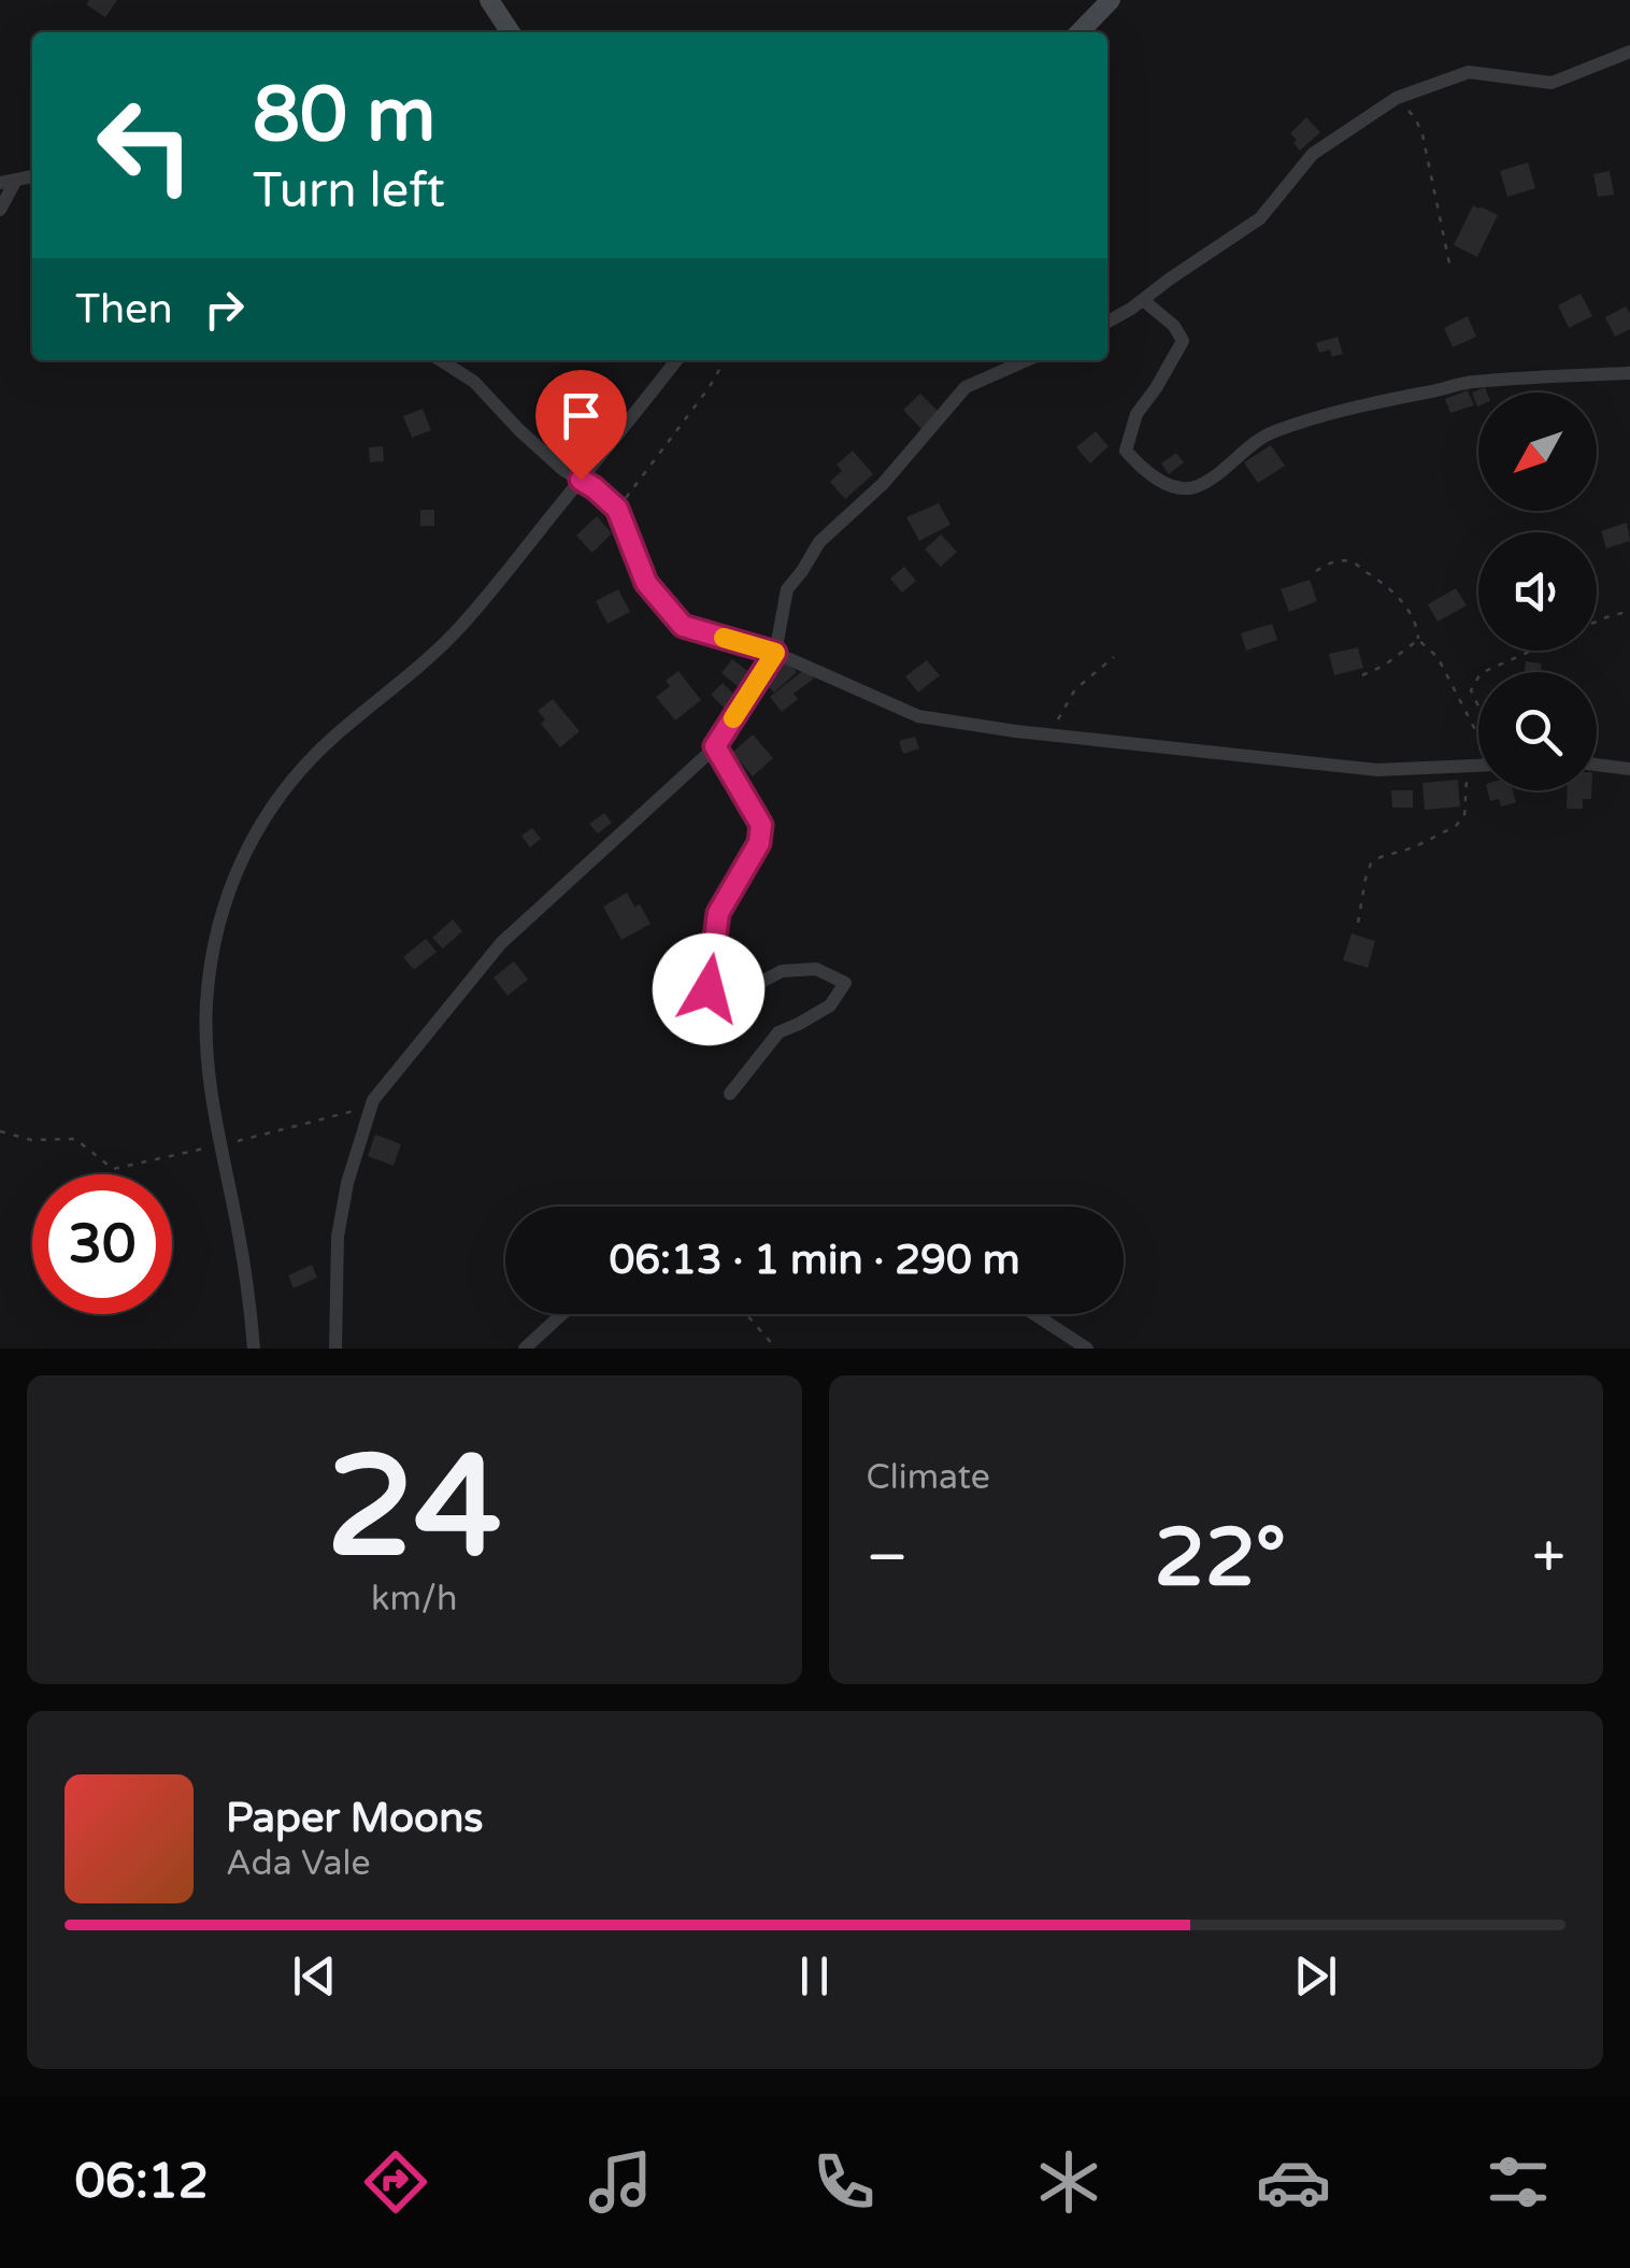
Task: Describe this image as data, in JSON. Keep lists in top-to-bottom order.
{
  "north": "bottom left",
  "page": {
    "turn": ["80 m", "Turn left"],
    "then": "Then",
    "limit": "30",
    "trip": "06:13 · 1 min · 290 m",
    "tile": [
      ["24", "km/h"],
      "Climate"
    ],
    "heat": ["−", "22°", "+"],
    "song": ["Paper Moons", "Ada Vale"],
    "tabs": "06:12"
  }
}
